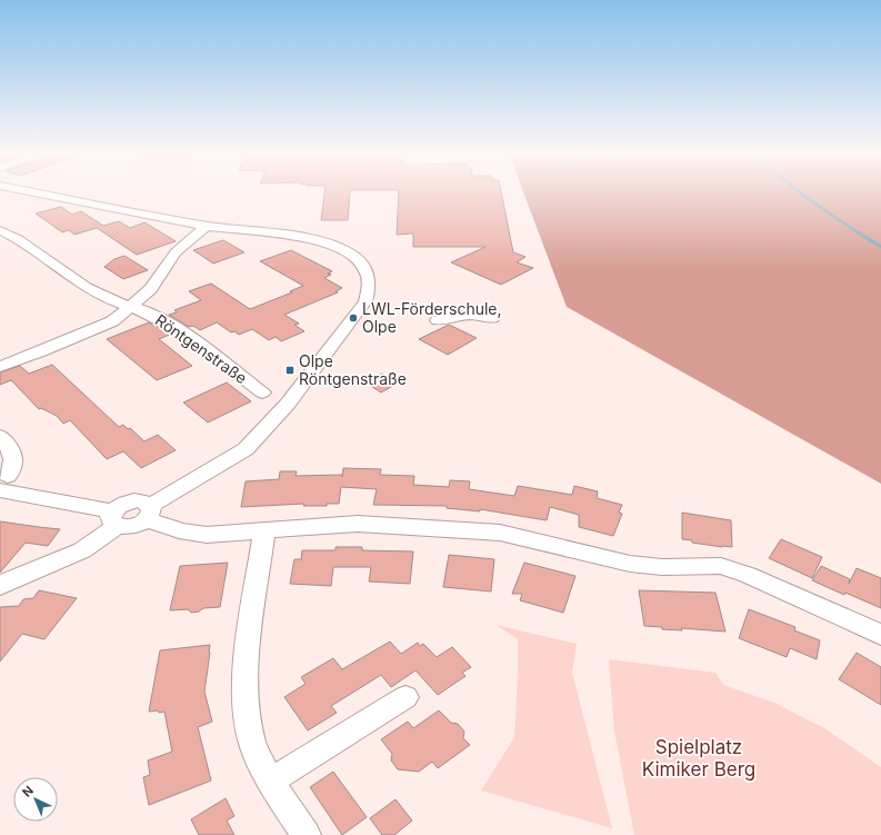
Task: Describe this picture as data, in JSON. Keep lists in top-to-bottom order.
{
  "streets": {
    "street": ["Röntgenstraße"]
  },
  "parks": ["Spielplatz Kimiker Berg"],
  "places": {
    "other": ["LWL-Förderschule, Olpe"],
    "transit": ["Olpe Röntgenstraße"]
  },
  "north": "top left"
}
